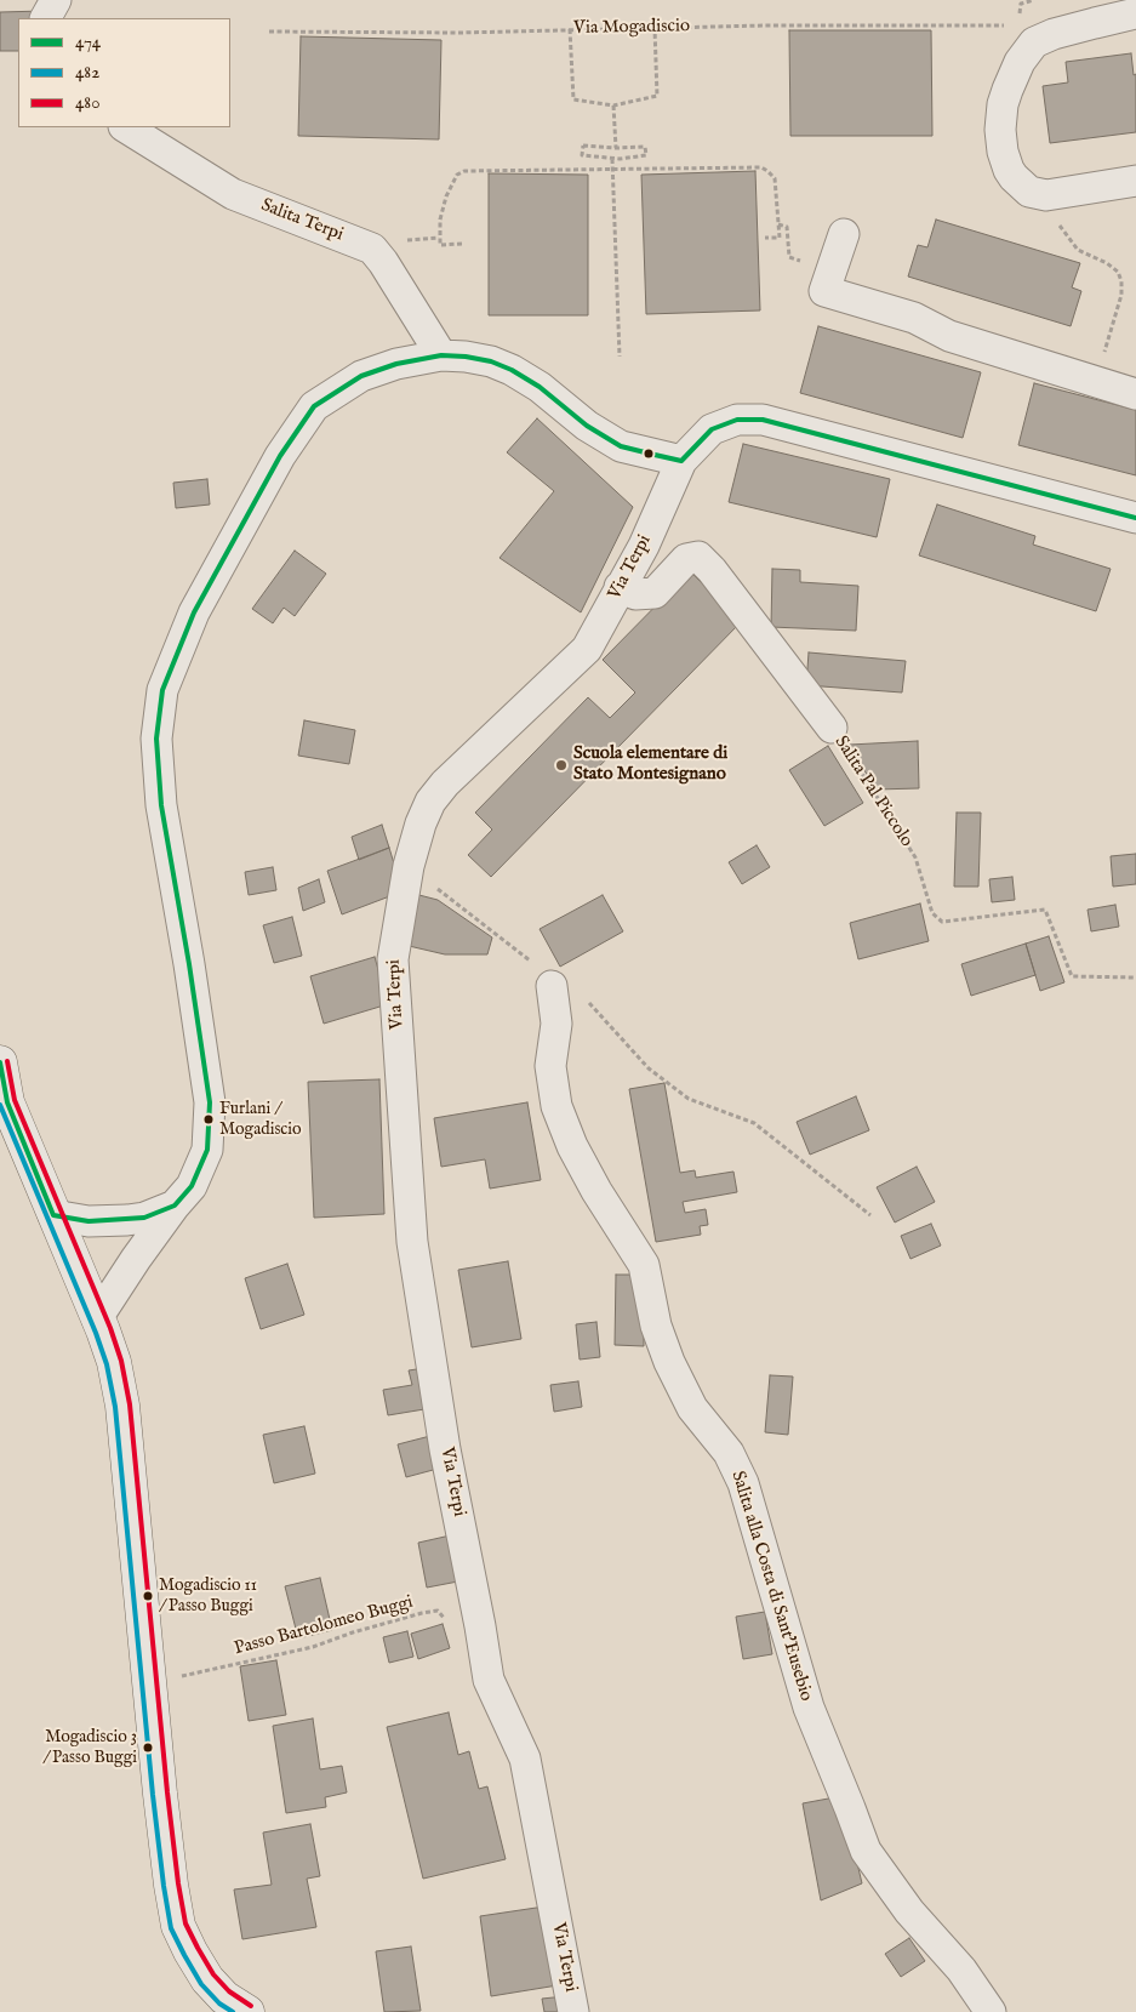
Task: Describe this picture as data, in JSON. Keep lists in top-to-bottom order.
{
  "streets": {
    "street": [
      "Salita Terpi",
      "Via Terpi",
      "Salita Pal Piccolo",
      "Salita alla Costa di Sant'Eusebio"
    ],
    "path": ["Via Mogadiscio", "Passo Bartolomeo Buggi"]
  },
  "crossings": [
    ["Via Terpi", "Salita Pal Piccolo"],
    ["Via Terpi", "Passo Bartolomeo Buggi"]
  ],
  "places": [
    "Scuola elementare di Stato Montesignano",
    "Furlani / Mogadiscio",
    "Mogadiscio 11 / Passo Buggi",
    "Mogadiscio 3 / Passo Buggi"
  ],
  "lines": ["transit line 474", "transit line 480", "transit line 482"],
  "legend": ["474", "482", "480"]
}
